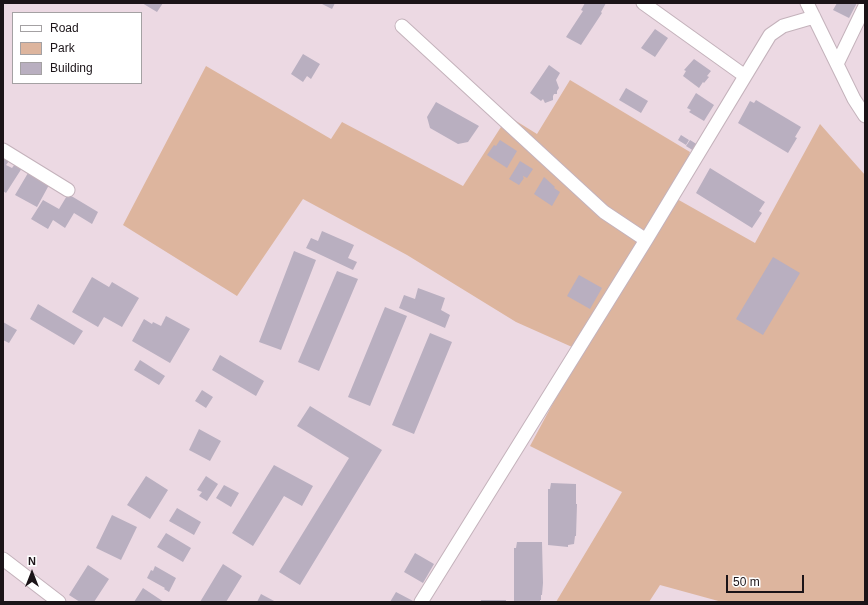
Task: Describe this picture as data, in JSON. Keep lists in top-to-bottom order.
{
  "legend": ["Road", "Park", "Building"],
  "scale_bar": "50 m",
  "north": "top"
}
